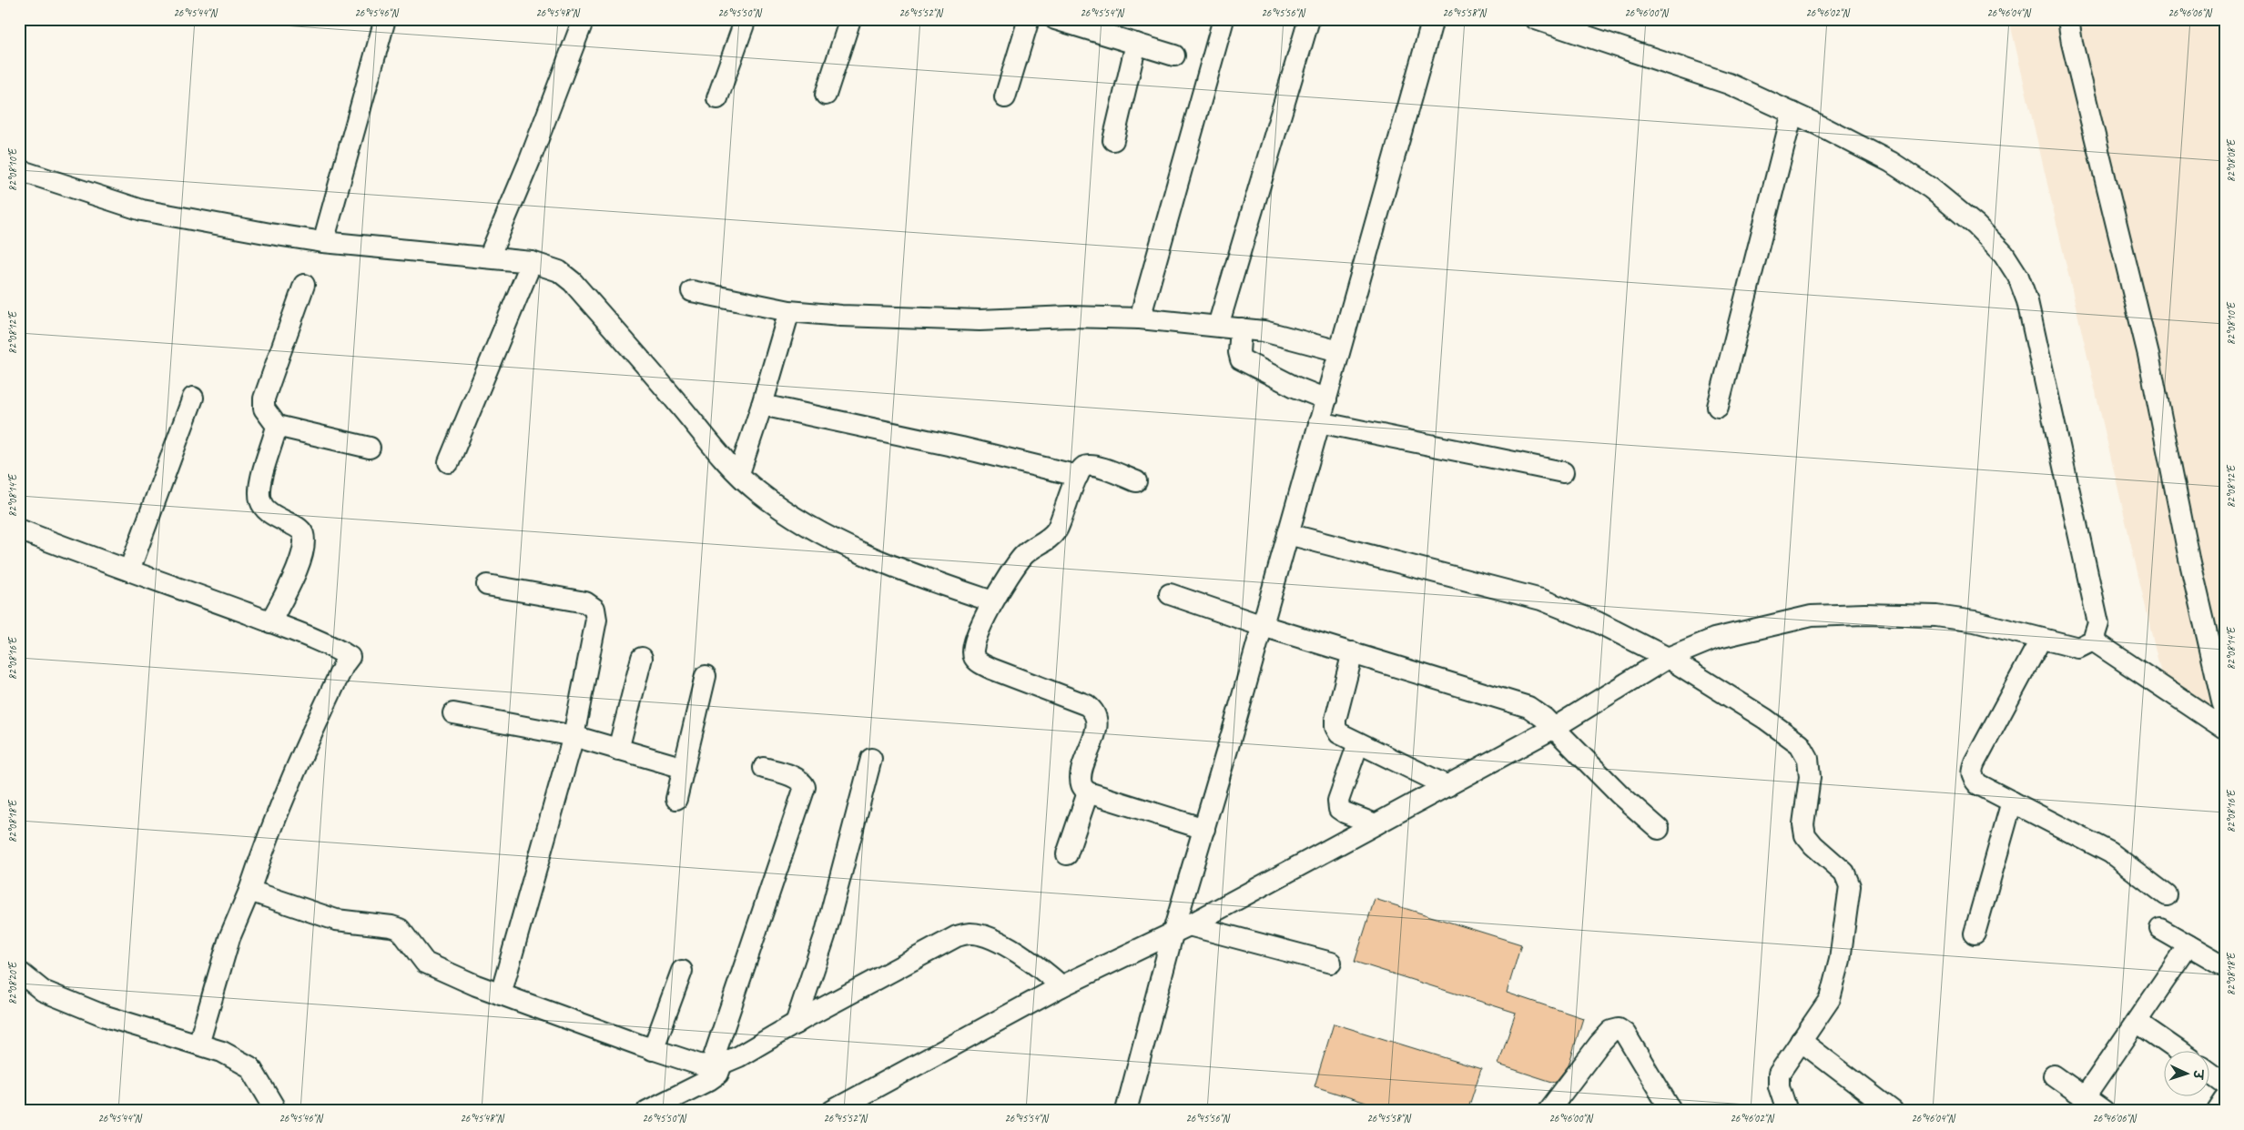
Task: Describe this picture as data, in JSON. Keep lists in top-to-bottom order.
{
  "north": "right",
  "coordinates": [
    "26°45'44\"N",
    "26°45'46\"N",
    "26°45'48\"N",
    "26°45'50\"N",
    "26°45'52\"N",
    "26°45'54\"N",
    "26°45'56\"N",
    "26°45'58\"N",
    "26°46'00\"N",
    "26°46'02\"N",
    "26°46'04\"N",
    "26°46'06\"N",
    "82°08'08\"E",
    "82°08'10\"E",
    "82°08'12\"E",
    "82°08'14\"E",
    "82°08'16\"E",
    "82°08'18\"E",
    "82°08'20\"E"
  ]
}
